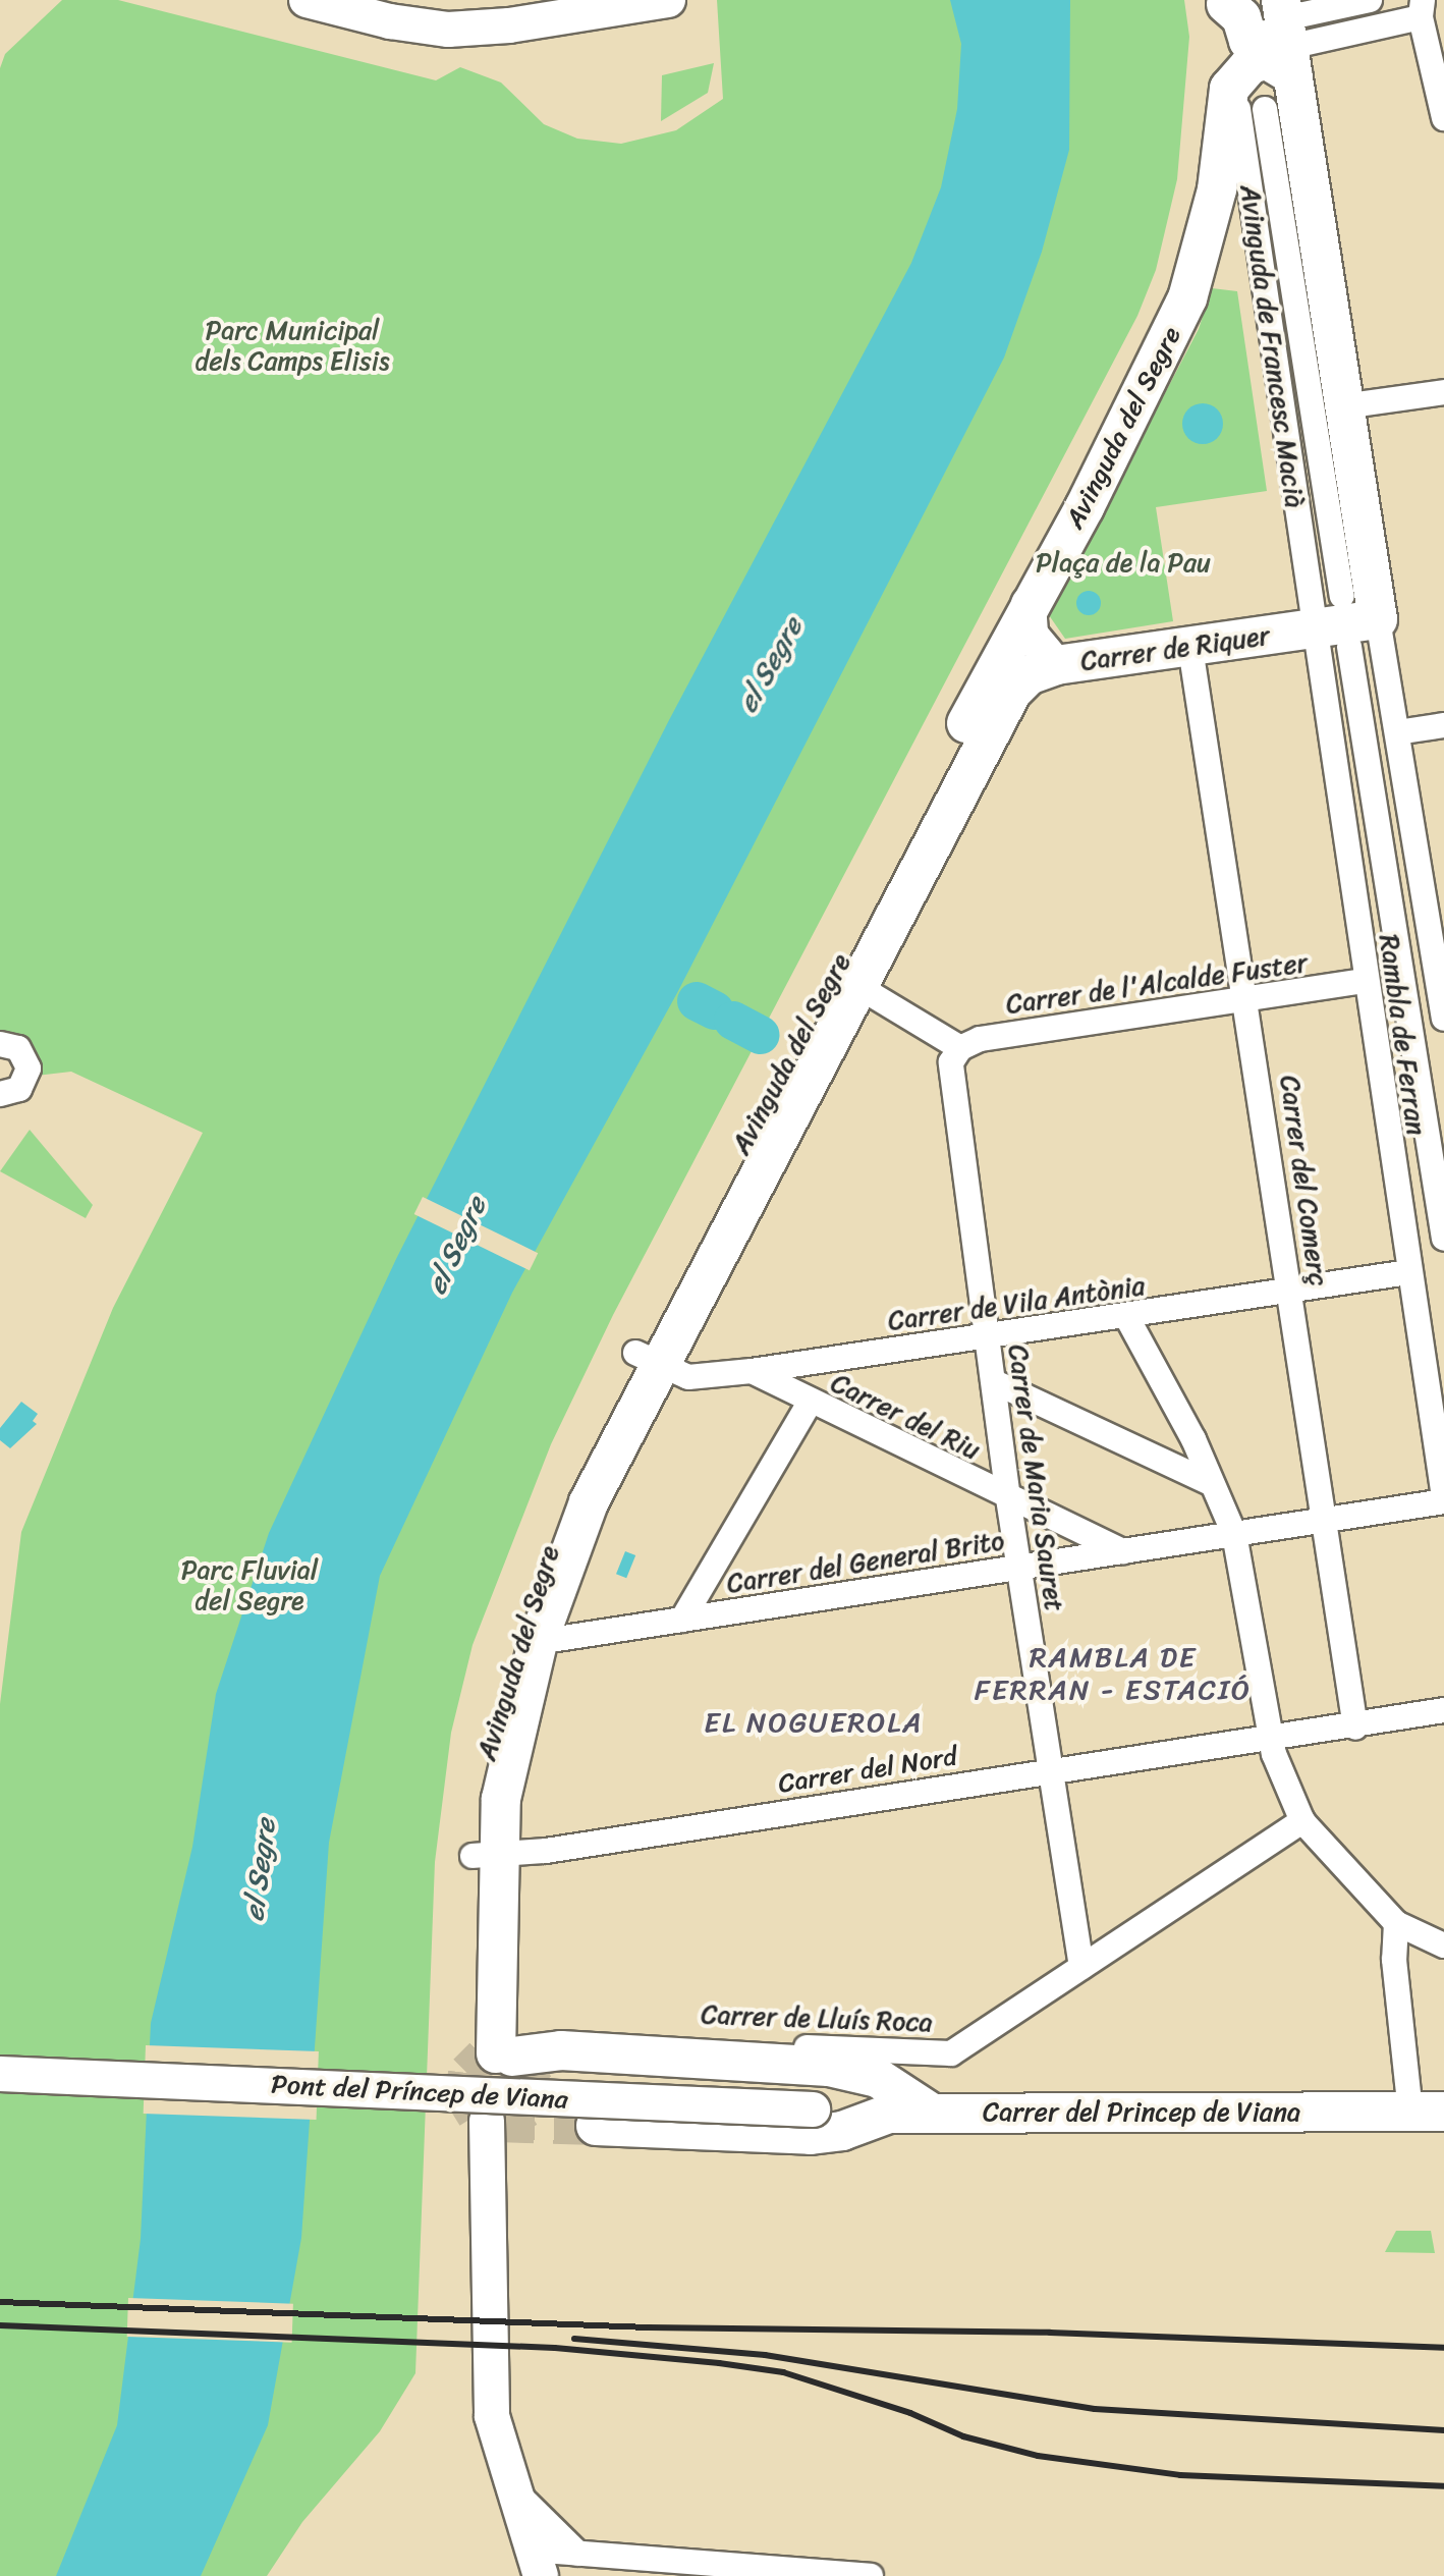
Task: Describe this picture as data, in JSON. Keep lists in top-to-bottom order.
{
  "streets": {
    "main road": [
      "Avinguda de Francesc Macià",
      "Avinguda del Segre",
      "Carrer de Riquer",
      "Pont del Príncep de Viana",
      "Carrer del Princep de Viana"
    ],
    "street": [
      "Carrer de l'Alcalde Fuster",
      "Rambla de Ferran",
      "Carrer del Comerç",
      "Carrer de Vila Antònia",
      "Carrer del Riu",
      "Carrer de Maria Sauret",
      "Carrer del General Brito",
      "Carrer del Nord",
      "Carrer de Lluís Roca"
    ]
  },
  "crossings": [
    ["Avinguda de Francesc Macià", "Avinguda del Segre"],
    ["Avinguda de Francesc Macià", "Carrer de Riquer"],
    ["Avinguda de Francesc Macià", "Rambla de Ferran"],
    ["Avinguda del Segre", "Carrer de Riquer"],
    ["Avinguda del Segre", "Carrer de Vila Antònia"],
    ["Avinguda del Segre", "Carrer del General Brito"],
    ["Avinguda del Segre", "Carrer del Nord"],
    ["Avinguda del Segre", "Carrer de Lluís Roca"],
    ["Carrer de Riquer", "Rambla de Ferran"],
    ["Carrer de Riquer", "Carrer del Comerç"],
    ["Carrer de l'Alcalde Fuster", "Rambla de Ferran"],
    ["Carrer de l'Alcalde Fuster", "Carrer del Comerç"],
    ["Carrer de l'Alcalde Fuster", "Carrer de Maria Sauret"],
    ["Rambla de Ferran", "Carrer de Vila Antònia"],
    ["Rambla de Ferran", "Carrer del General Brito"],
    ["Carrer del Comerç", "Carrer de Vila Antònia"],
    ["Carrer del Comerç", "Carrer del General Brito"],
    ["Carrer del Comerç", "Carrer del Nord"],
    ["Carrer de Vila Antònia", "Carrer del Riu"],
    ["Carrer de Vila Antònia", "Carrer de Maria Sauret"],
    ["Carrer del Riu", "Carrer de Maria Sauret"],
    ["Carrer del Riu", "Carrer del General Brito"],
    ["Carrer de Maria Sauret", "Carrer del General Brito"],
    ["Carrer de Maria Sauret", "Carrer del Nord"],
    ["Carrer de Maria Sauret", "Carrer de Lluís Roca"],
    ["Pont del Príncep de Viana", "Carrer del Princep de Viana"]
  ],
  "districts": ["RAMBLA DE FERRAN - ESTACIÓ", "EL NOGUEROLA"],
  "water": ["el Segre"],
  "parks": ["Parc Municipal dels Camps Elisis", "Plaça de la Pau", "Parc Fluvial del Segre"]
}
